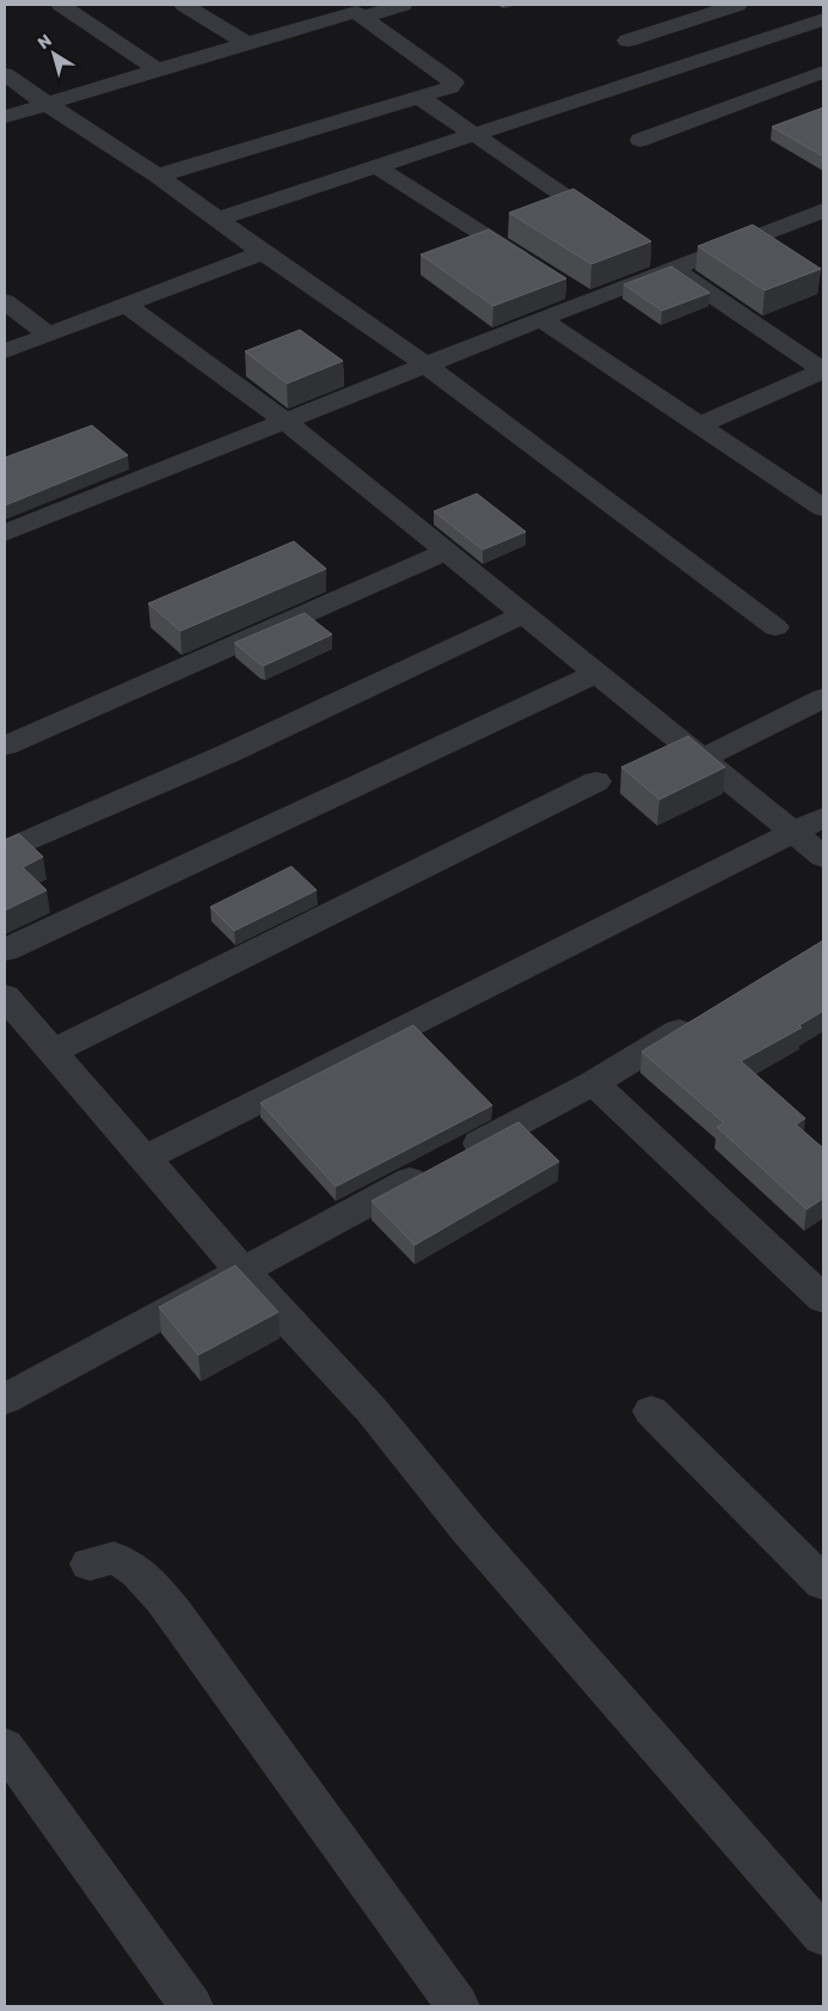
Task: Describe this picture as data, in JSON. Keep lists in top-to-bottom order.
{
  "north": "top left"
}
